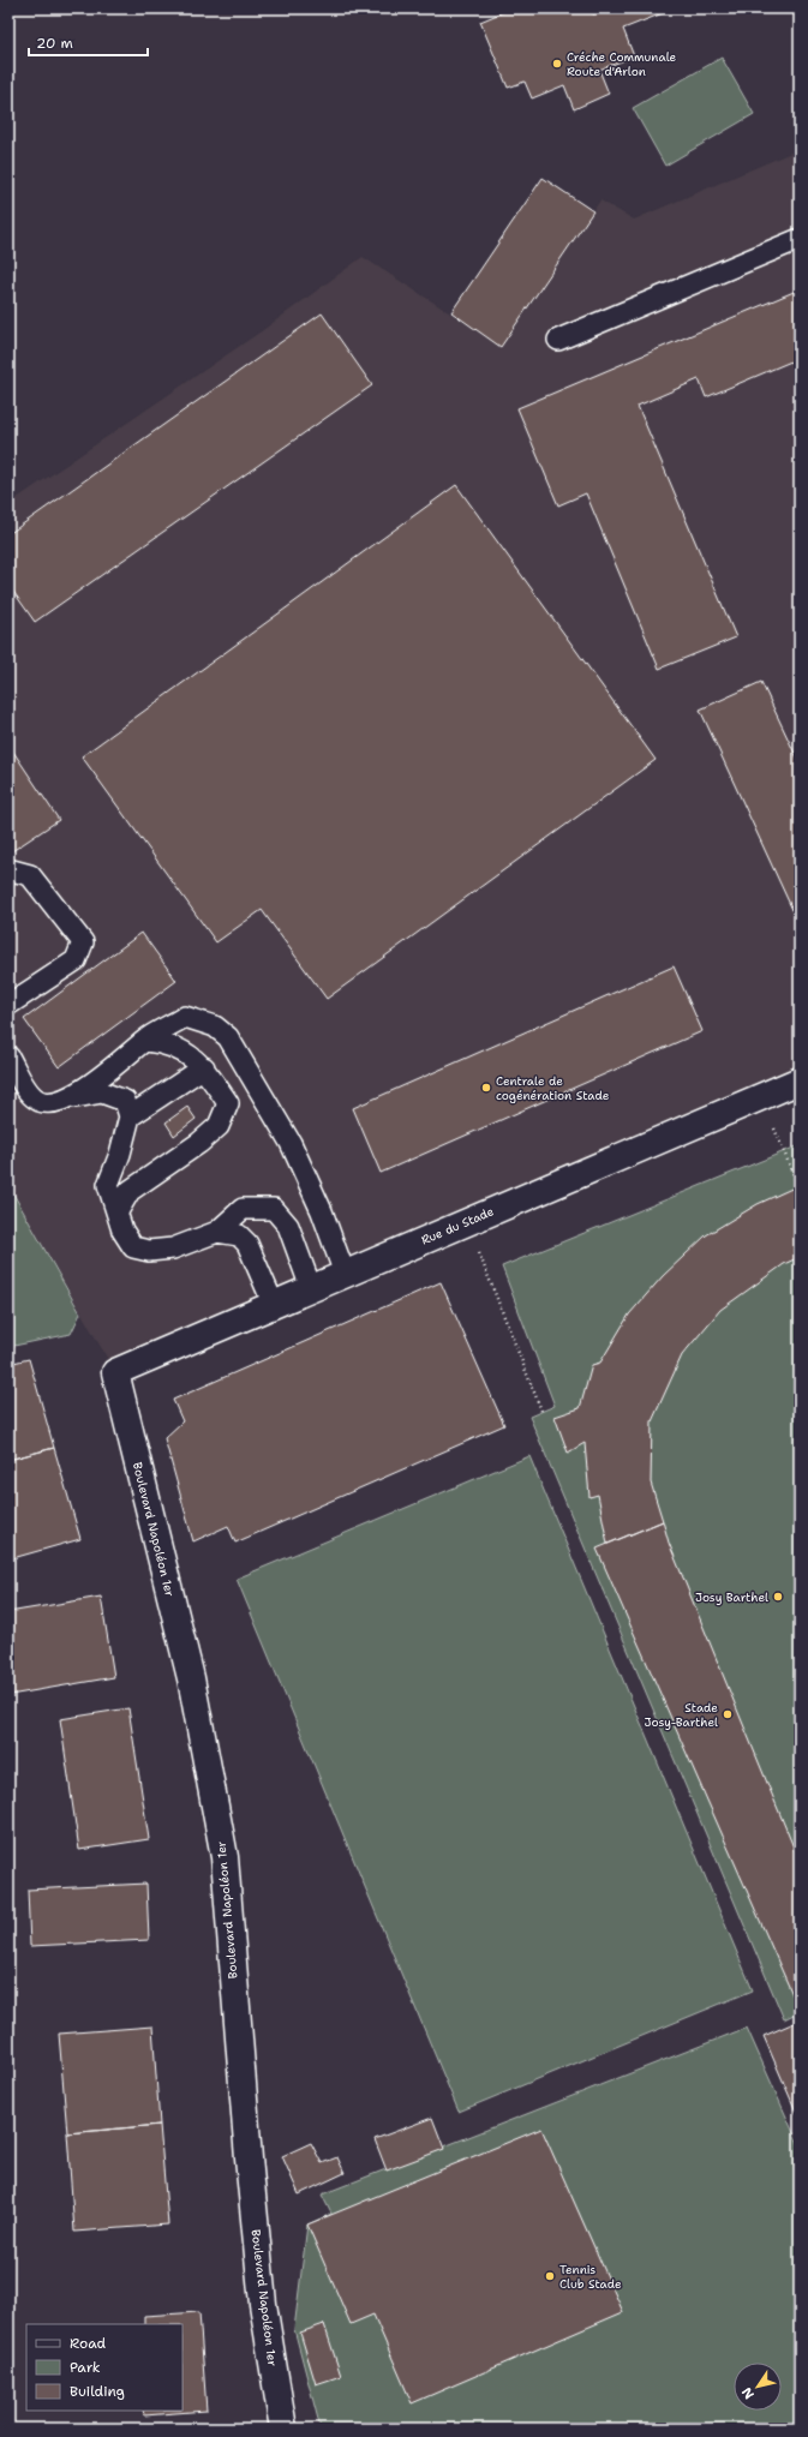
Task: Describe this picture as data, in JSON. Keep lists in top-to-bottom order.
{
  "streets": {
    "street": ["Rue du Stade", "Boulevard Napoléon 1er"]
  },
  "crossings": [
    ["Rue du Stade", "Boulevard Napoléon 1er"]
  ],
  "places": [
    "Créche Communale Route d'Arlon",
    "Centrale de cogénération Stade",
    "Josy Barthel",
    "Stade Josy-Barthel",
    "Tennis Club Stade"
  ],
  "legend": ["Road", "Park", "Building"],
  "scale_bar": "20 m",
  "north": "bottom left"
}
